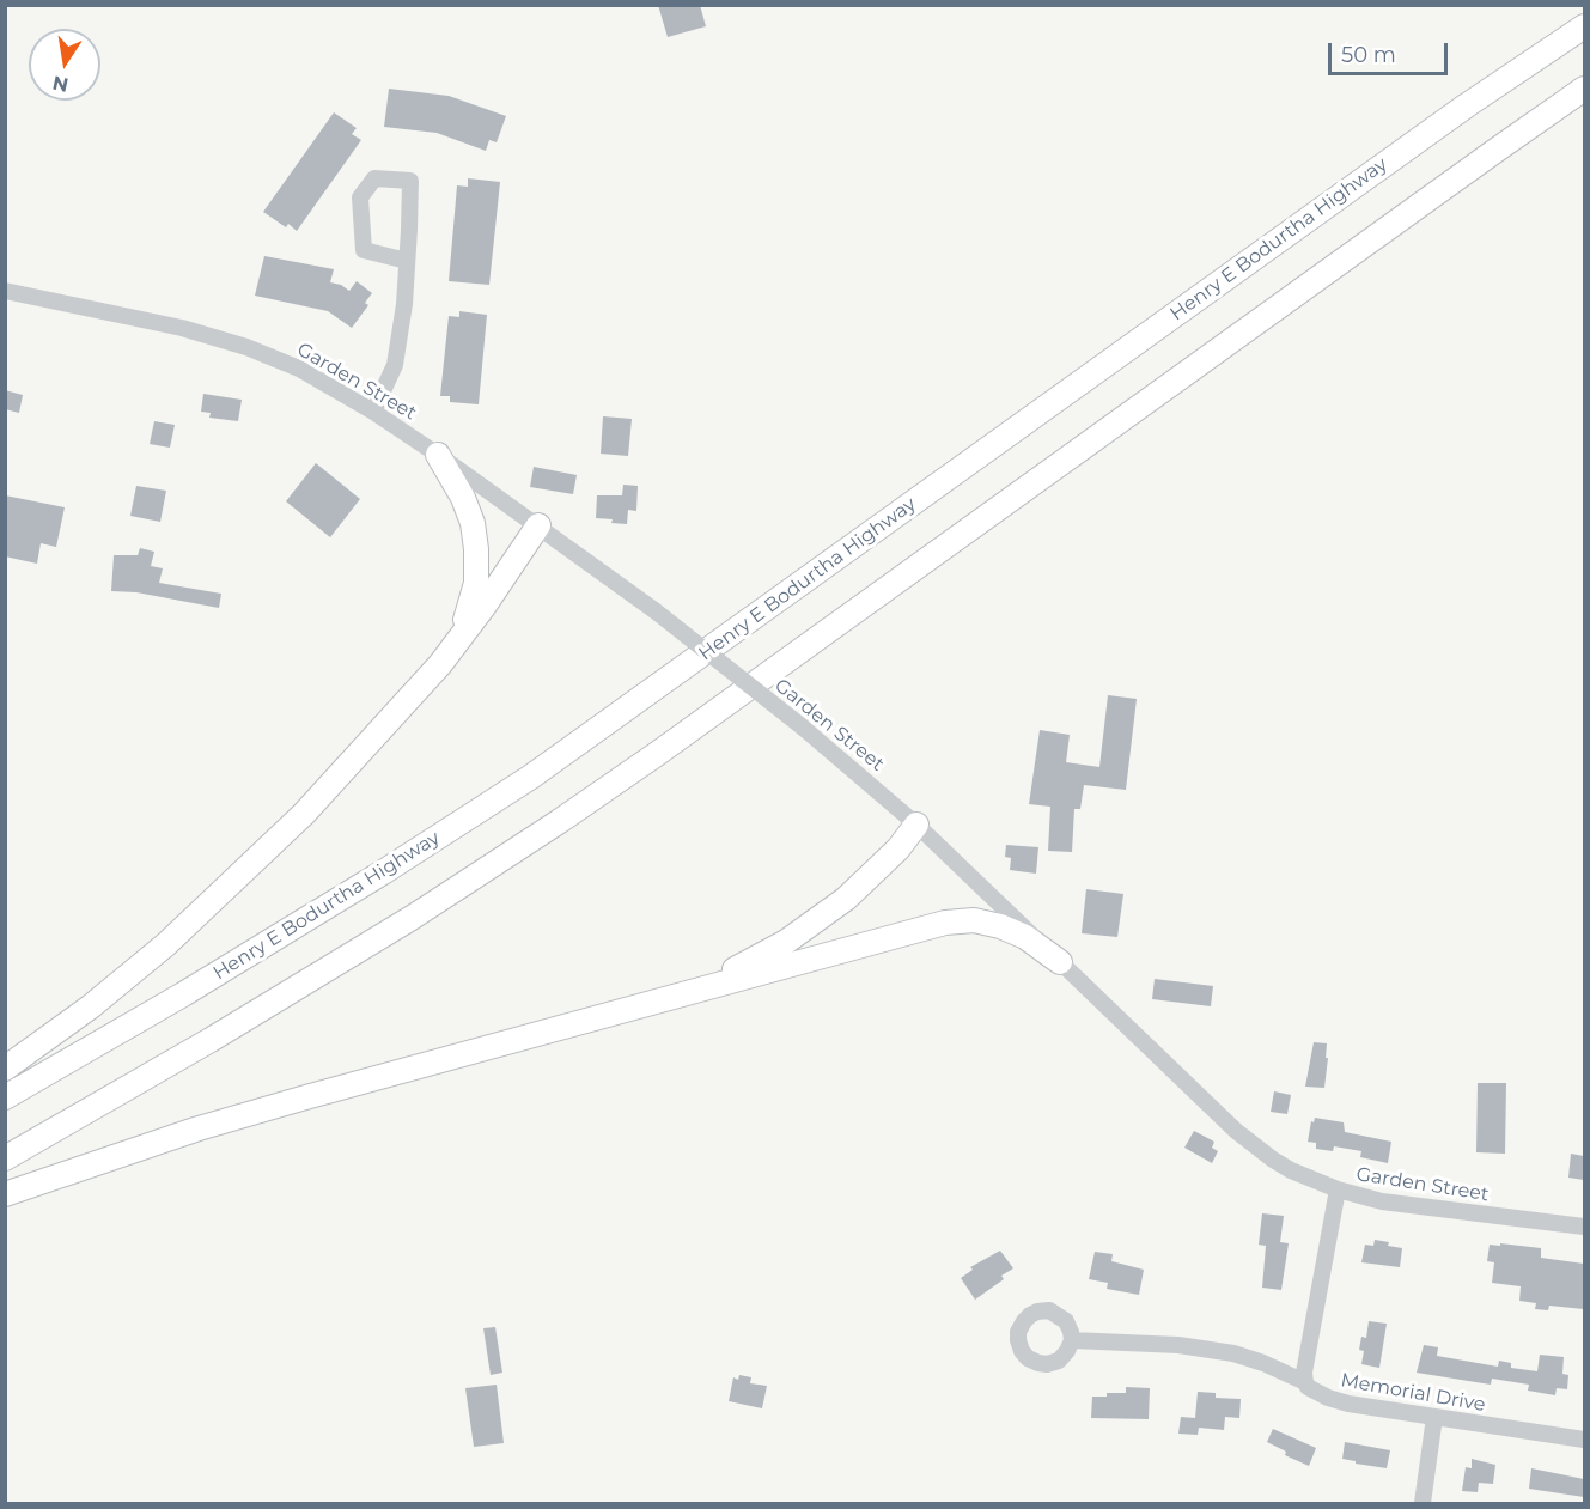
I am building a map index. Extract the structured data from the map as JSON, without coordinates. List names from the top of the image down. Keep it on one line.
{"streets":{"highway":["Henry E Bodurtha Highway"],"street":["Garden Street","Memorial Drive"]},"scale_bar":"50 m","north":"bottom"}
